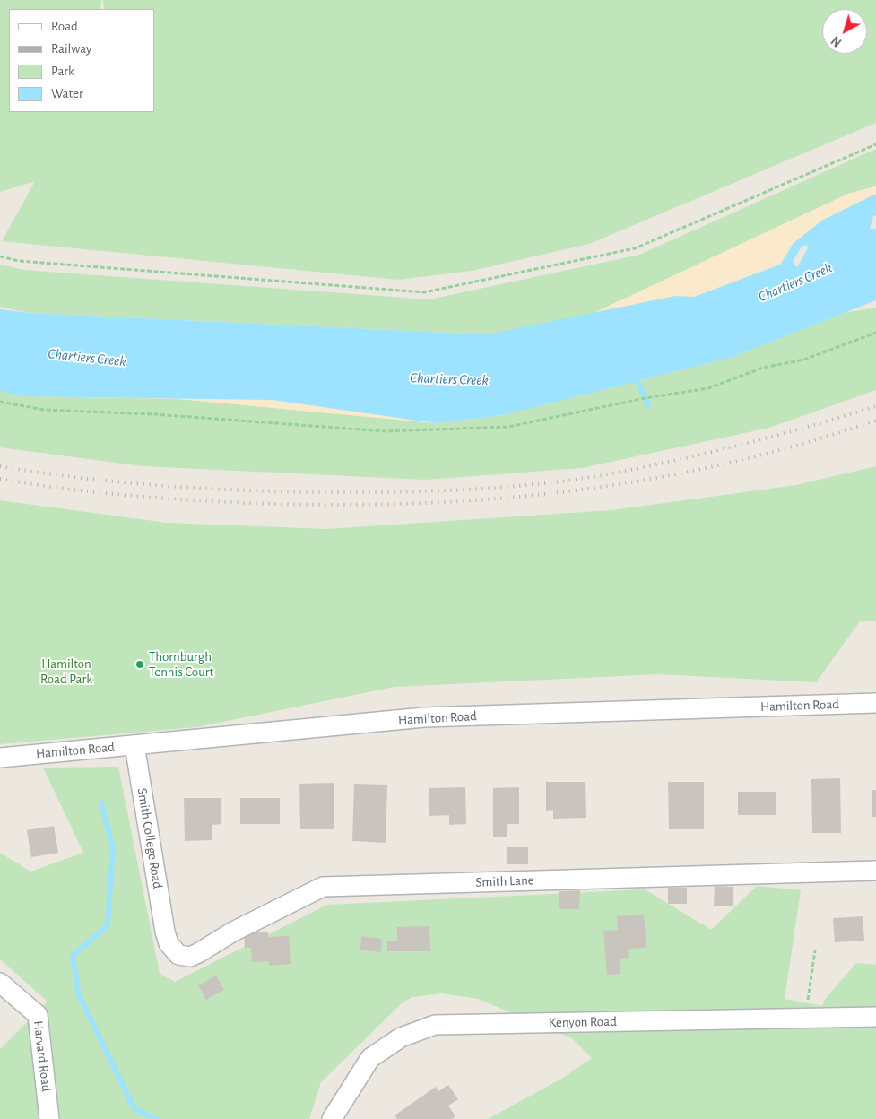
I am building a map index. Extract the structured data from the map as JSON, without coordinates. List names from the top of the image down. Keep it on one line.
{"streets":{"street":["Hamilton Road","Smith College Road","Smith Lane","Kenyon Road","Harvard Road"]},"crossings":[["Hamilton Road","Smith College Road"],["Smith College Road","Smith Lane"]],"water":["Chartiers Creek"],"parks":["Hamilton Road Park"],"places":["Thornburgh Tennis Court"],"legend":["Road","Railway","Park","Water"],"north":"bottom left"}
